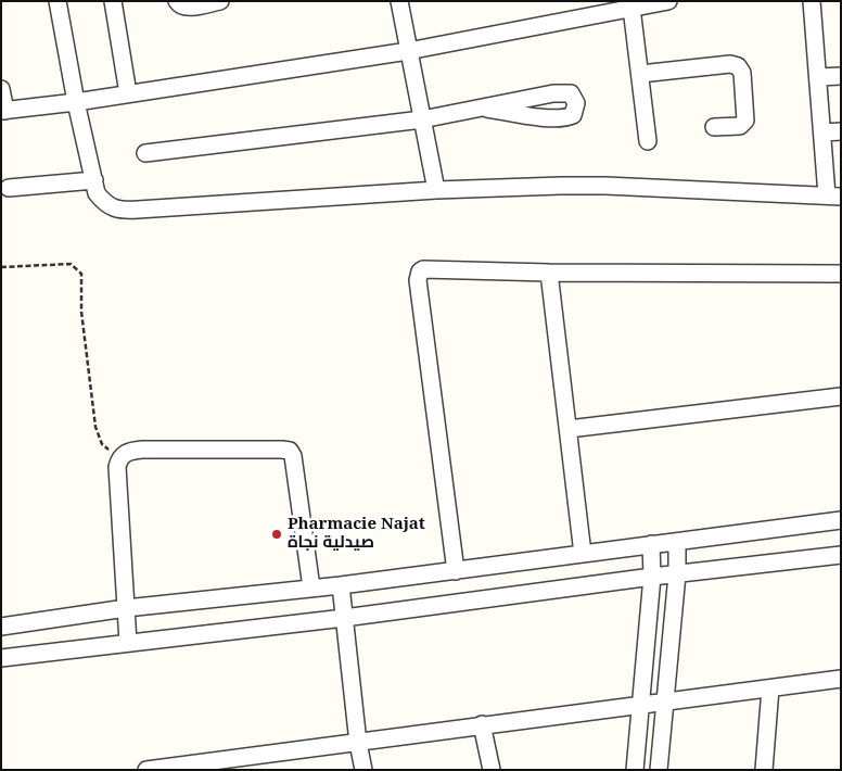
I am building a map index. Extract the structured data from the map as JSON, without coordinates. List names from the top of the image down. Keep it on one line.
{"places":["Pharmacie Najat صيدلية نجاة"]}
